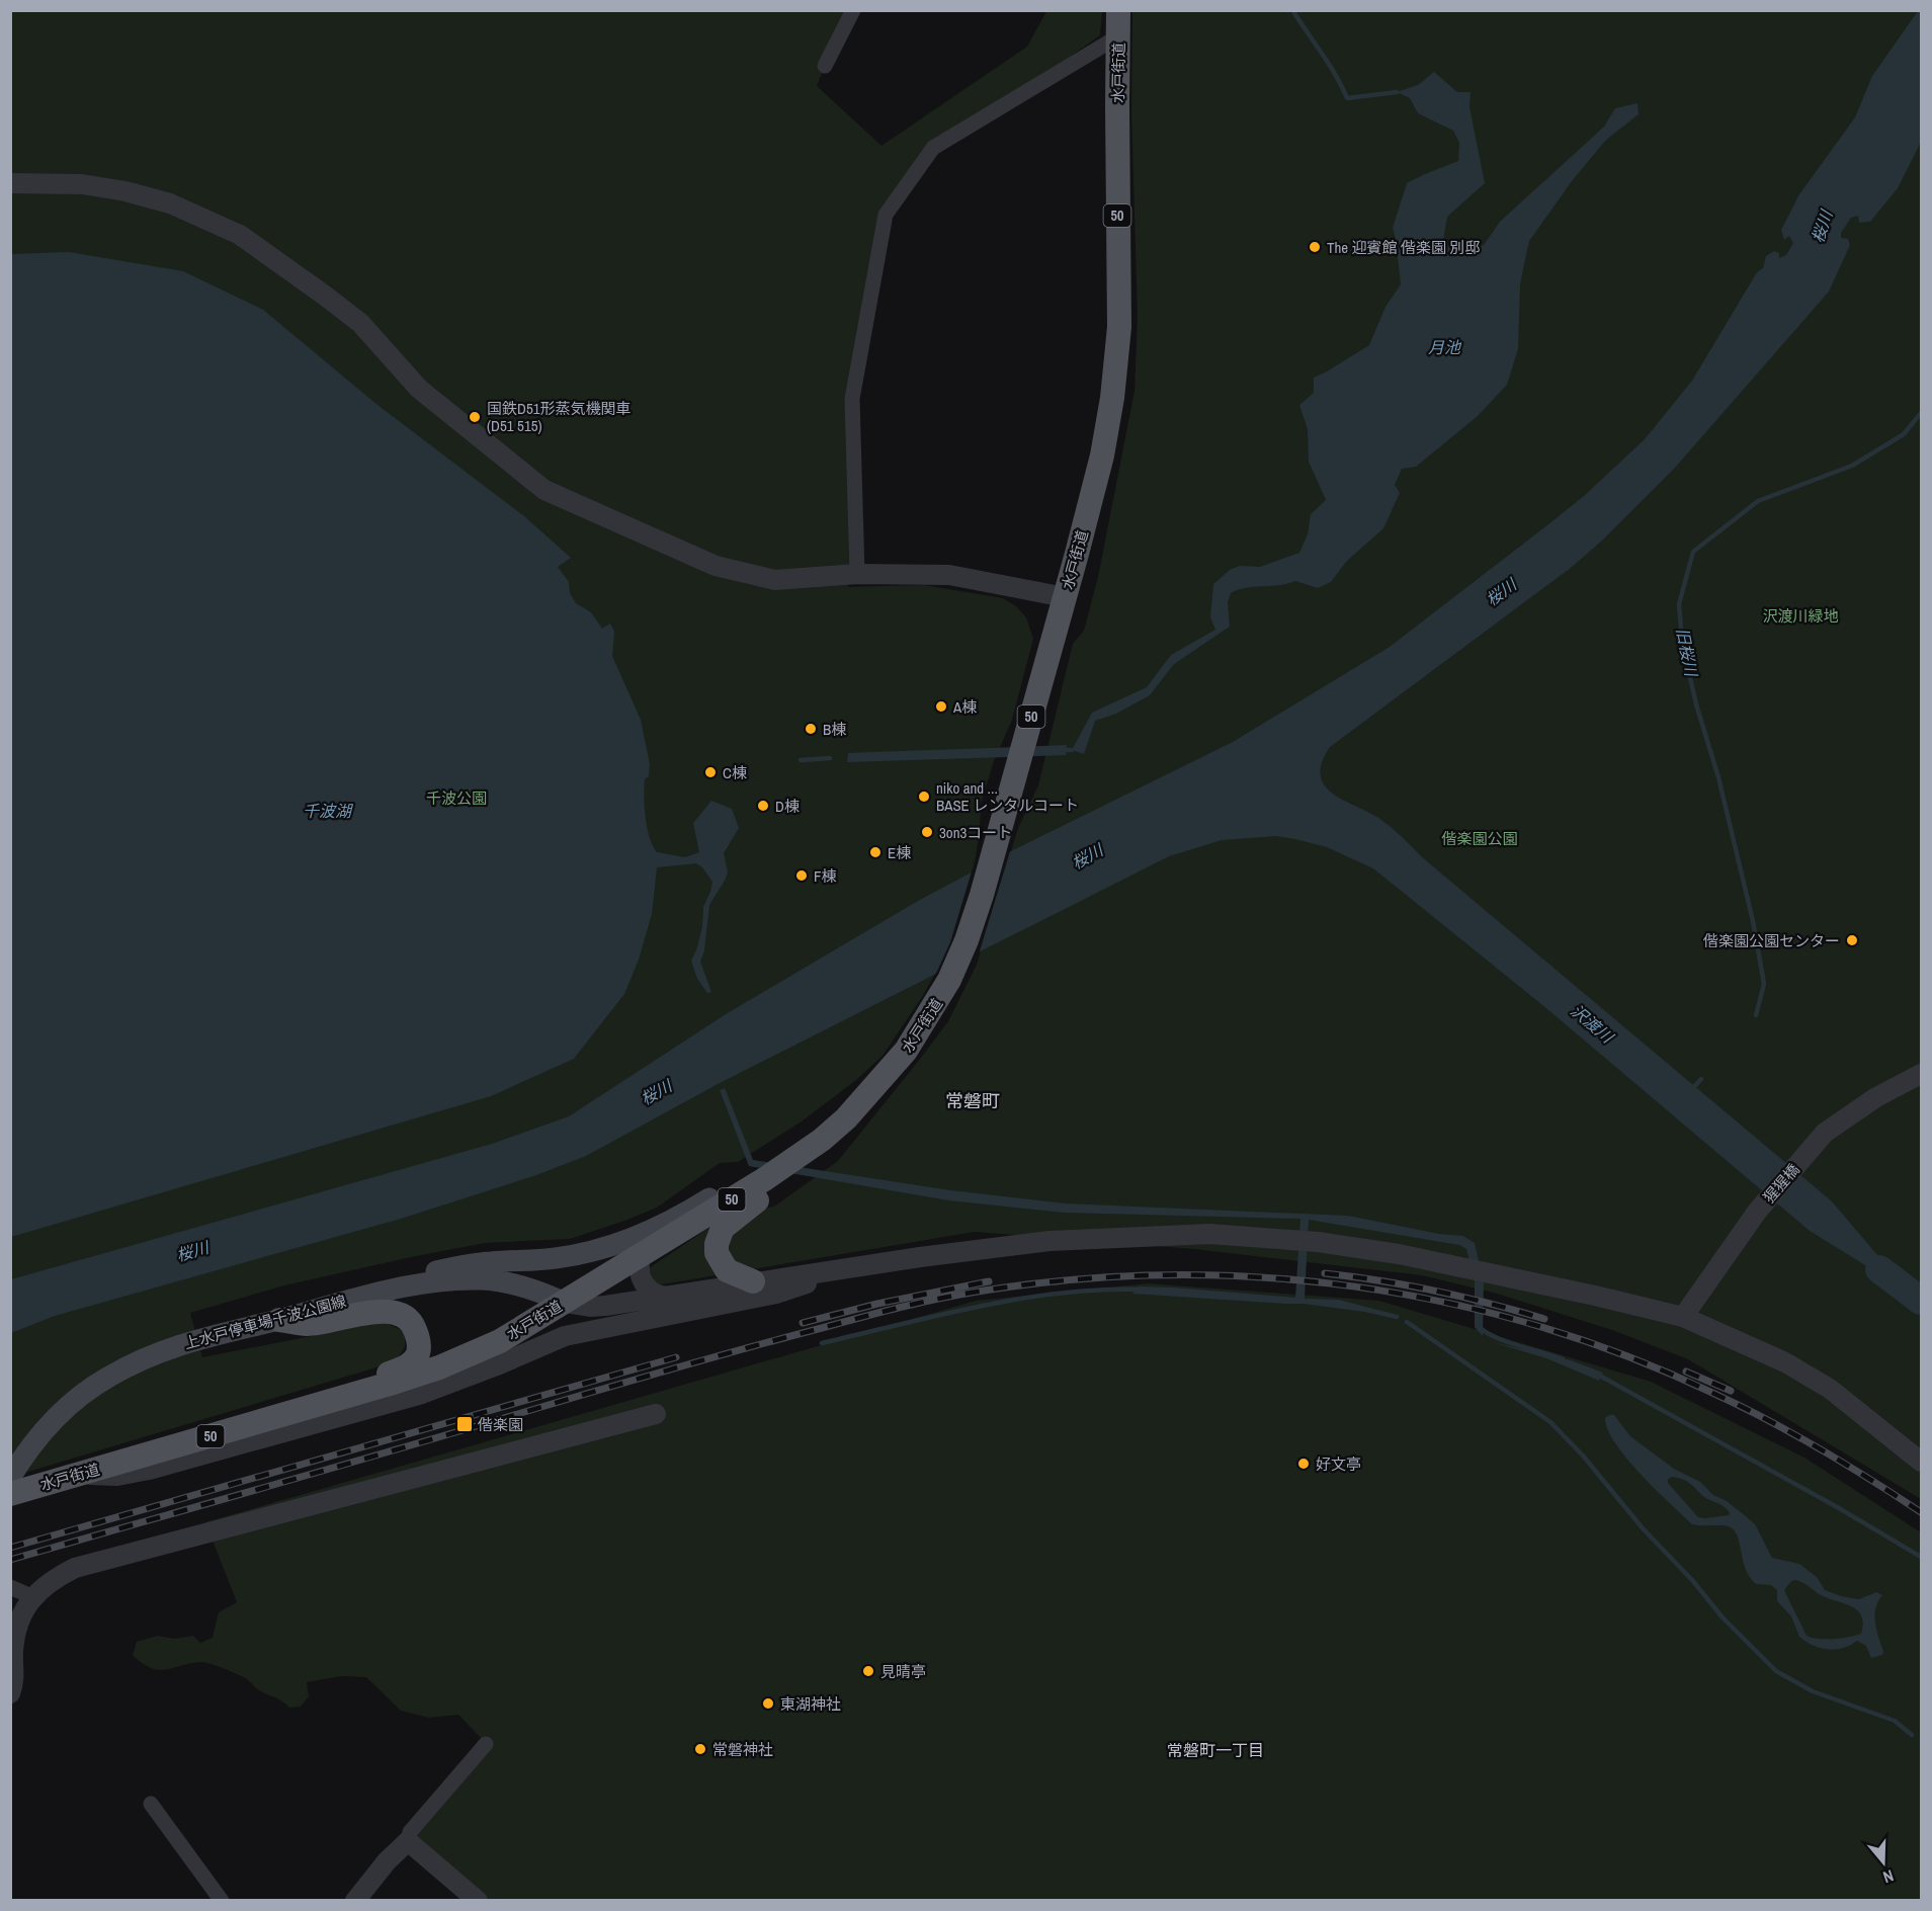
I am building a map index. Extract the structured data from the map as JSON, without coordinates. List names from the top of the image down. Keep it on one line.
{"streets":{"main road":["水戸街道","50","上水戸停車場千波公園線"],"street":["猩猩橋"]},"crossings":[["水戸街道","上水戸停車場千波公園線"]],"districts":["常磐町","常磐町一丁目"],"water":["桜川","月池","旧桜川","千波湖","沢渡川"],"parks":["沢渡川緑地","千波公園","偕楽園公園"],"places":{"other":["The 迎賓館 偕楽園 別邸","国鉄D51形蒸気機関車 (D51 515)","A棟","B棟","C棟","niko and ... BASE レンタルコート","D棟","3on3コート","E棟","F棟","偕楽園公園センター","好文亭","見晴亭","東湖神社","常磐神社"],"transit":["偕楽園"]},"north":"bottom"}
